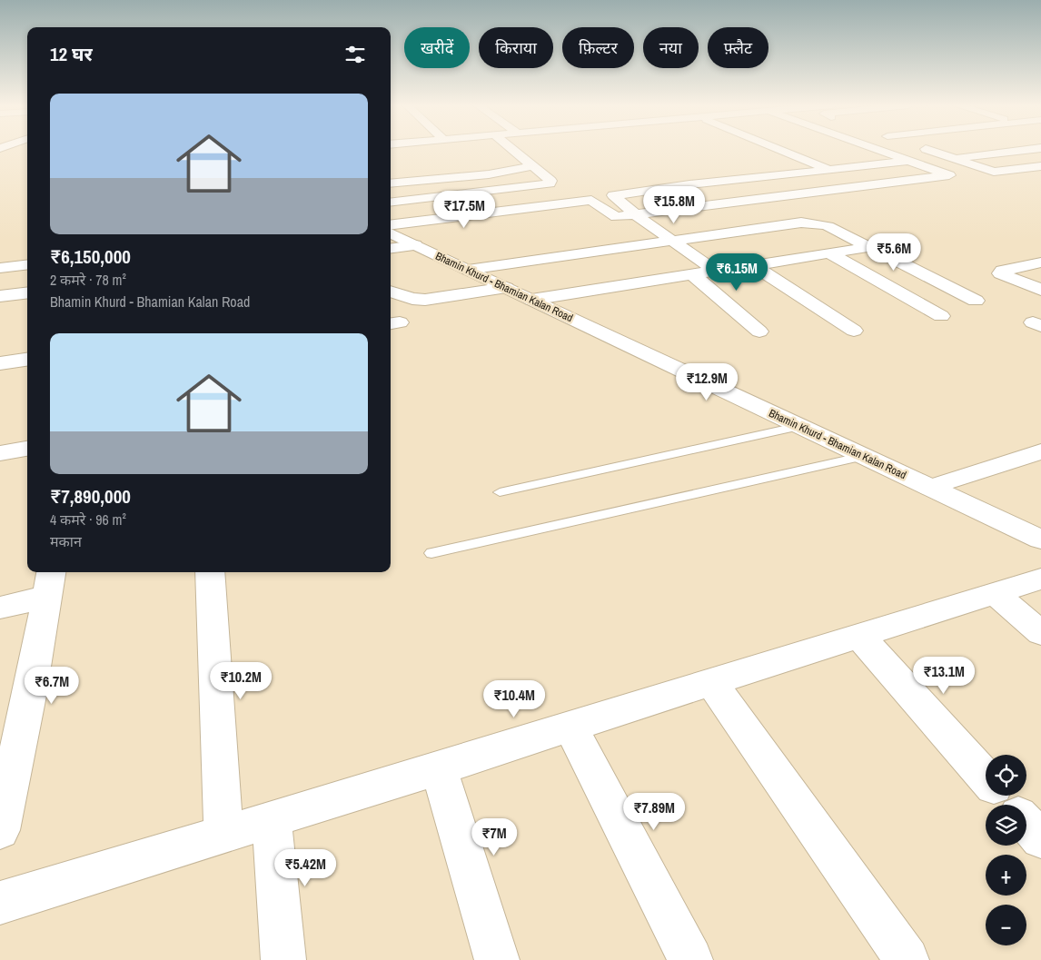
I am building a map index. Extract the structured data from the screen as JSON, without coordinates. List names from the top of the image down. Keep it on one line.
{"streets":{"street":["Bhamin Khurd - Bhamian Kalan Road"]},"page":{"chip":["खरीदें","किराया","फ़िल्टर","नया","फ़्लैट"],"heading":"12 घर","list":[{"name":"₹6,150,000","note":"2 कमरे · 78 m² · Bhamin Khurd - Bhamian Kalan Road"},{"name":"₹7,890,000","note":"4 कमरे · 96 m² · मकान"}],"price":["₹15.8M","₹17.5M","₹5.6M","₹6.15M","₹12.9M","₹13.1M","₹10.2M","₹6.7M","₹10.4M","₹7.89M","₹7M","₹5.42M"],"map_buttons":["+","−"]}}
